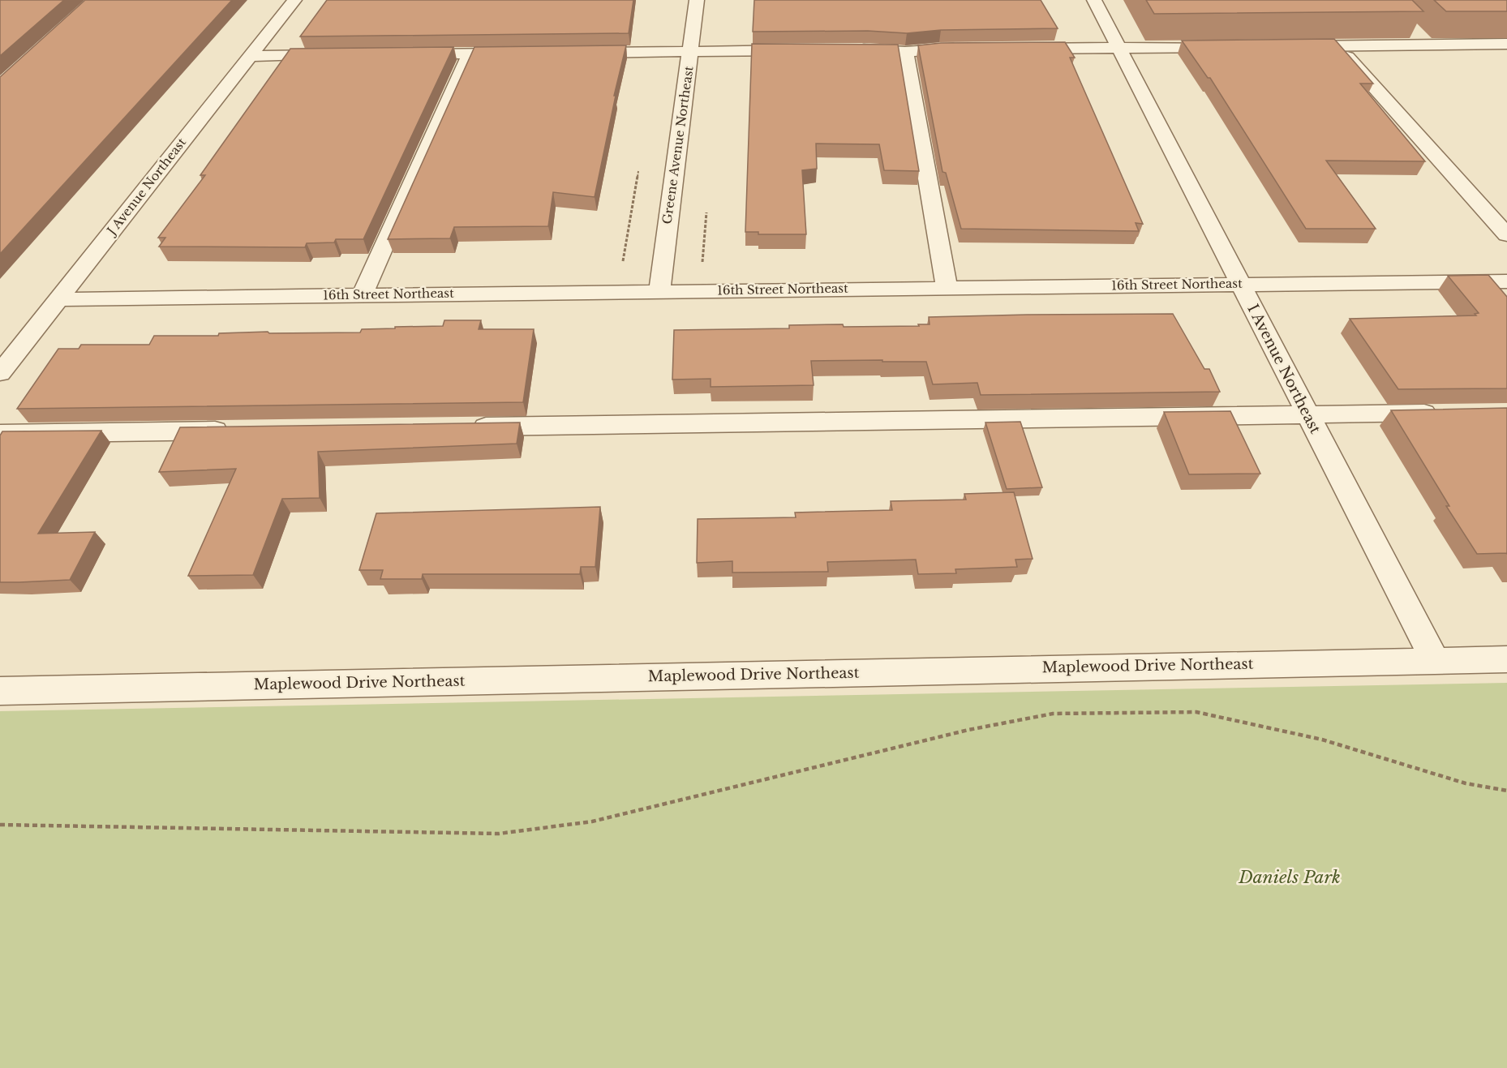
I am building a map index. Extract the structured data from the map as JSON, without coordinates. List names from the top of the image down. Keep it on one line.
{"streets":{"street":["Greene Avenue Northeast","J Avenue Northeast","16th Street Northeast","I Avenue Northeast","Maplewood Drive Northeast"]},"crossings":[["Greene Avenue Northeast","16th Street Northeast"],["J Avenue Northeast","16th Street Northeast"],["16th Street Northeast","I Avenue Northeast"],["I Avenue Northeast","Maplewood Drive Northeast"]],"parks":["Daniels Park"]}
